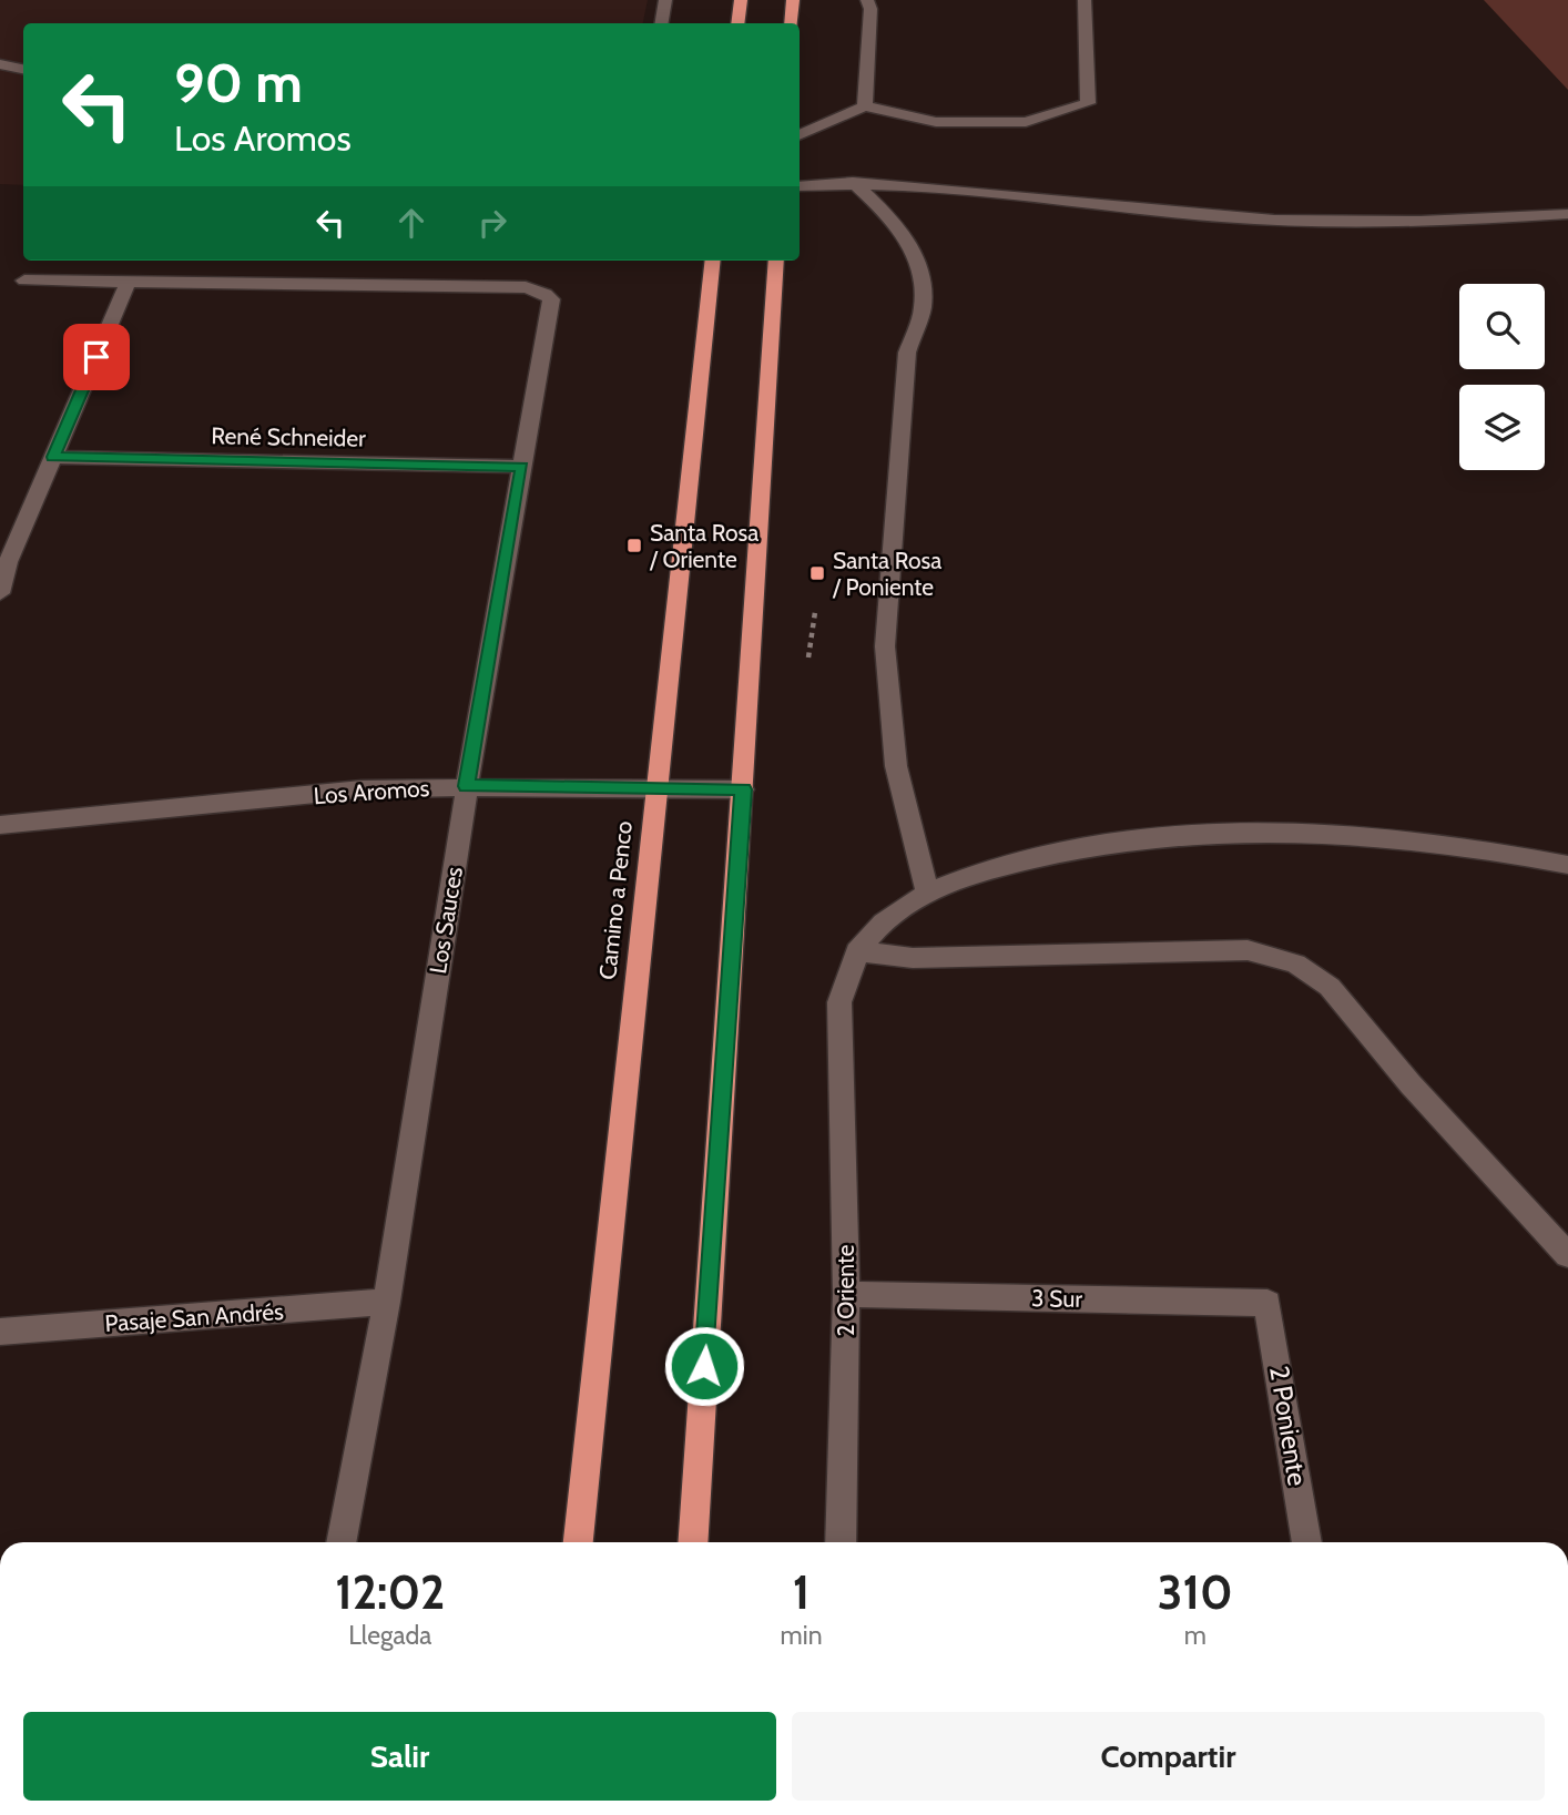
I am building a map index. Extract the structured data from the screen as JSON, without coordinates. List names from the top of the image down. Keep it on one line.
{"streets":{"highway":["Camino a Penco"],"street":["René Schneider","Los Aromos","Los Sauces","2 Oriente","3 Sur","Pasaje San Andrés","2 Poniente"]},"crossings":[["René Schneider","Los Sauces"],["Los Aromos","Camino a Penco"],["Los Aromos","Los Sauces"],["Los Sauces","Pasaje San Andrés"],["2 Oriente","3 Sur"],["3 Sur","2 Poniente"]],"places":{"transit":["Santa Rosa / Oriente","Santa Rosa / Poniente"]},"page":{"turn":["90 m","Los Aromos"],"eta":["12:02","Llegada","1","min","310","m"],"buttons":["Salir","Compartir"]}}
